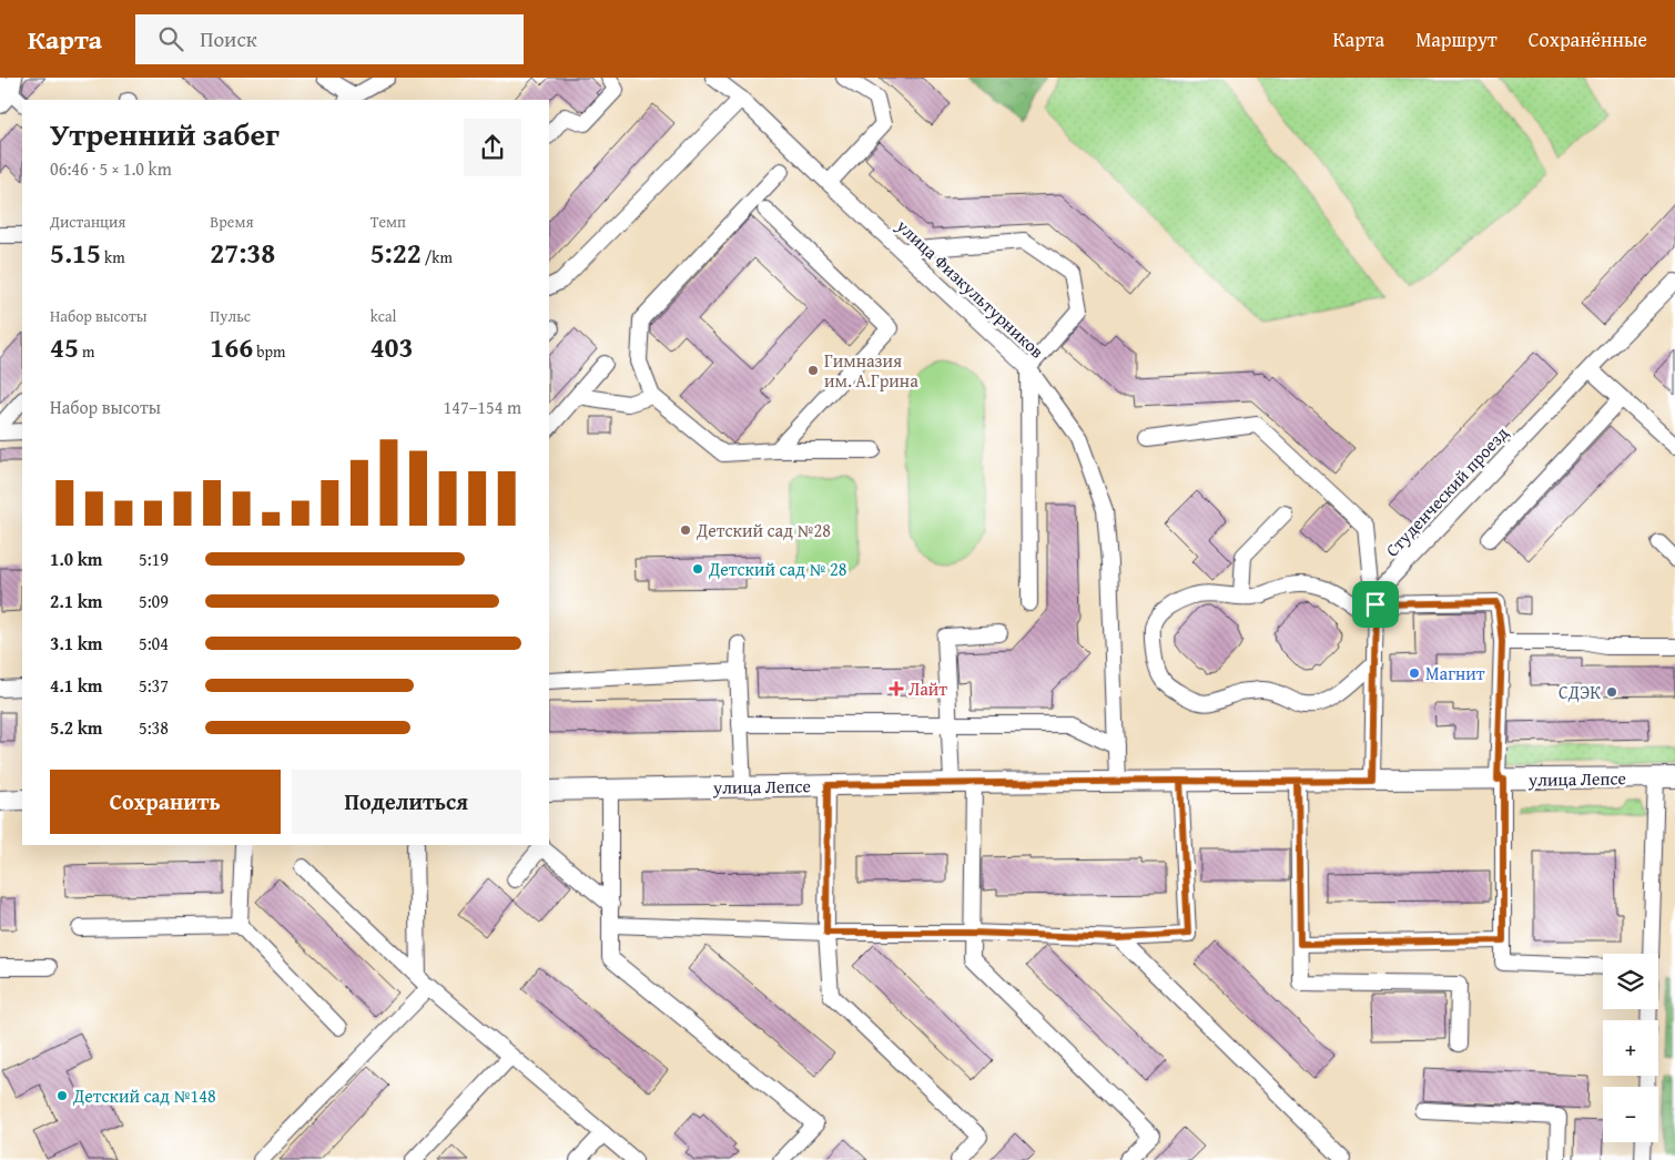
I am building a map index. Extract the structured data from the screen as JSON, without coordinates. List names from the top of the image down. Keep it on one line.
{"streets":{"main road":["улица Лепсе"],"street":["улица Физкультурников","Студенческий проезд"]},"crossings":[["улица Физкультурников","улица Лепсе"],["Студенческий проезд","улица Лепсе"]],"places":{"other":["Гимназия им. А.Грина","Детский сад №28","Детский сад № 28","Магнит","СДЭК","Детский сад №148"],"health":["Лайт"]},"page":{"header":"Карта","search":"Поиск","nav":["Карта","Маршрут","Сохранённые"],"heading":["Утренний забег","06:46 · 5 × 1.0 km"],"stats":[["Дистанция","5.15 km"],["Время","27:38"],["Темп","5:22 /km"],["Набор высоты","45 m"],["Пульс","166 bpm"],["kcal","403"]],"chart":["Набор высоты","147–154 m"],"list":[{"name":"1.0 km","note":"5:19"},{"name":"2.1 km","note":"5:09"},{"name":"3.1 km","note":"5:04"},{"name":"4.1 km","note":"5:37"},{"name":"5.2 km","note":"5:38"}],"buttons":["Сохранить","Поделиться"],"map_buttons":["+","−"]}}
